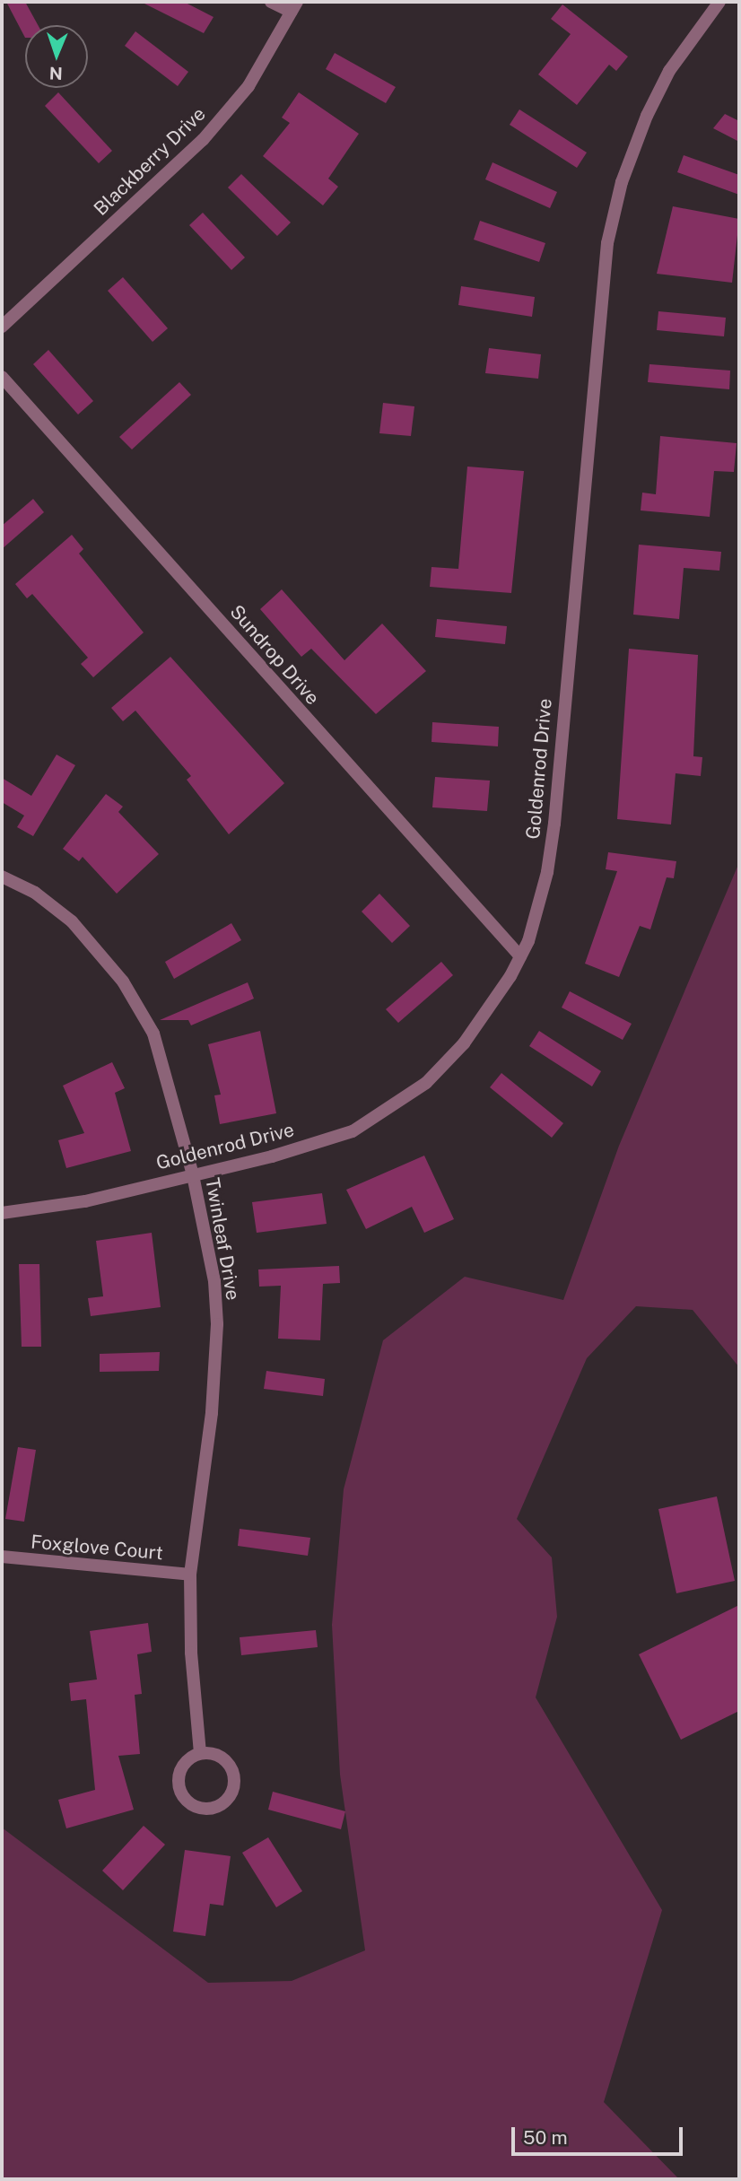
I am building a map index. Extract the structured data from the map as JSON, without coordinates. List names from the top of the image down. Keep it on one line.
{"streets":{"street":["Blackberry Drive","Sundrop Drive","Goldenrod Drive","Twinleaf Drive","Foxglove Court"]},"crossings":[["Sundrop Drive","Goldenrod Drive"],["Goldenrod Drive","Twinleaf Drive"],["Twinleaf Drive","Foxglove Court"]],"scale_bar":"50 m","north":"bottom"}
